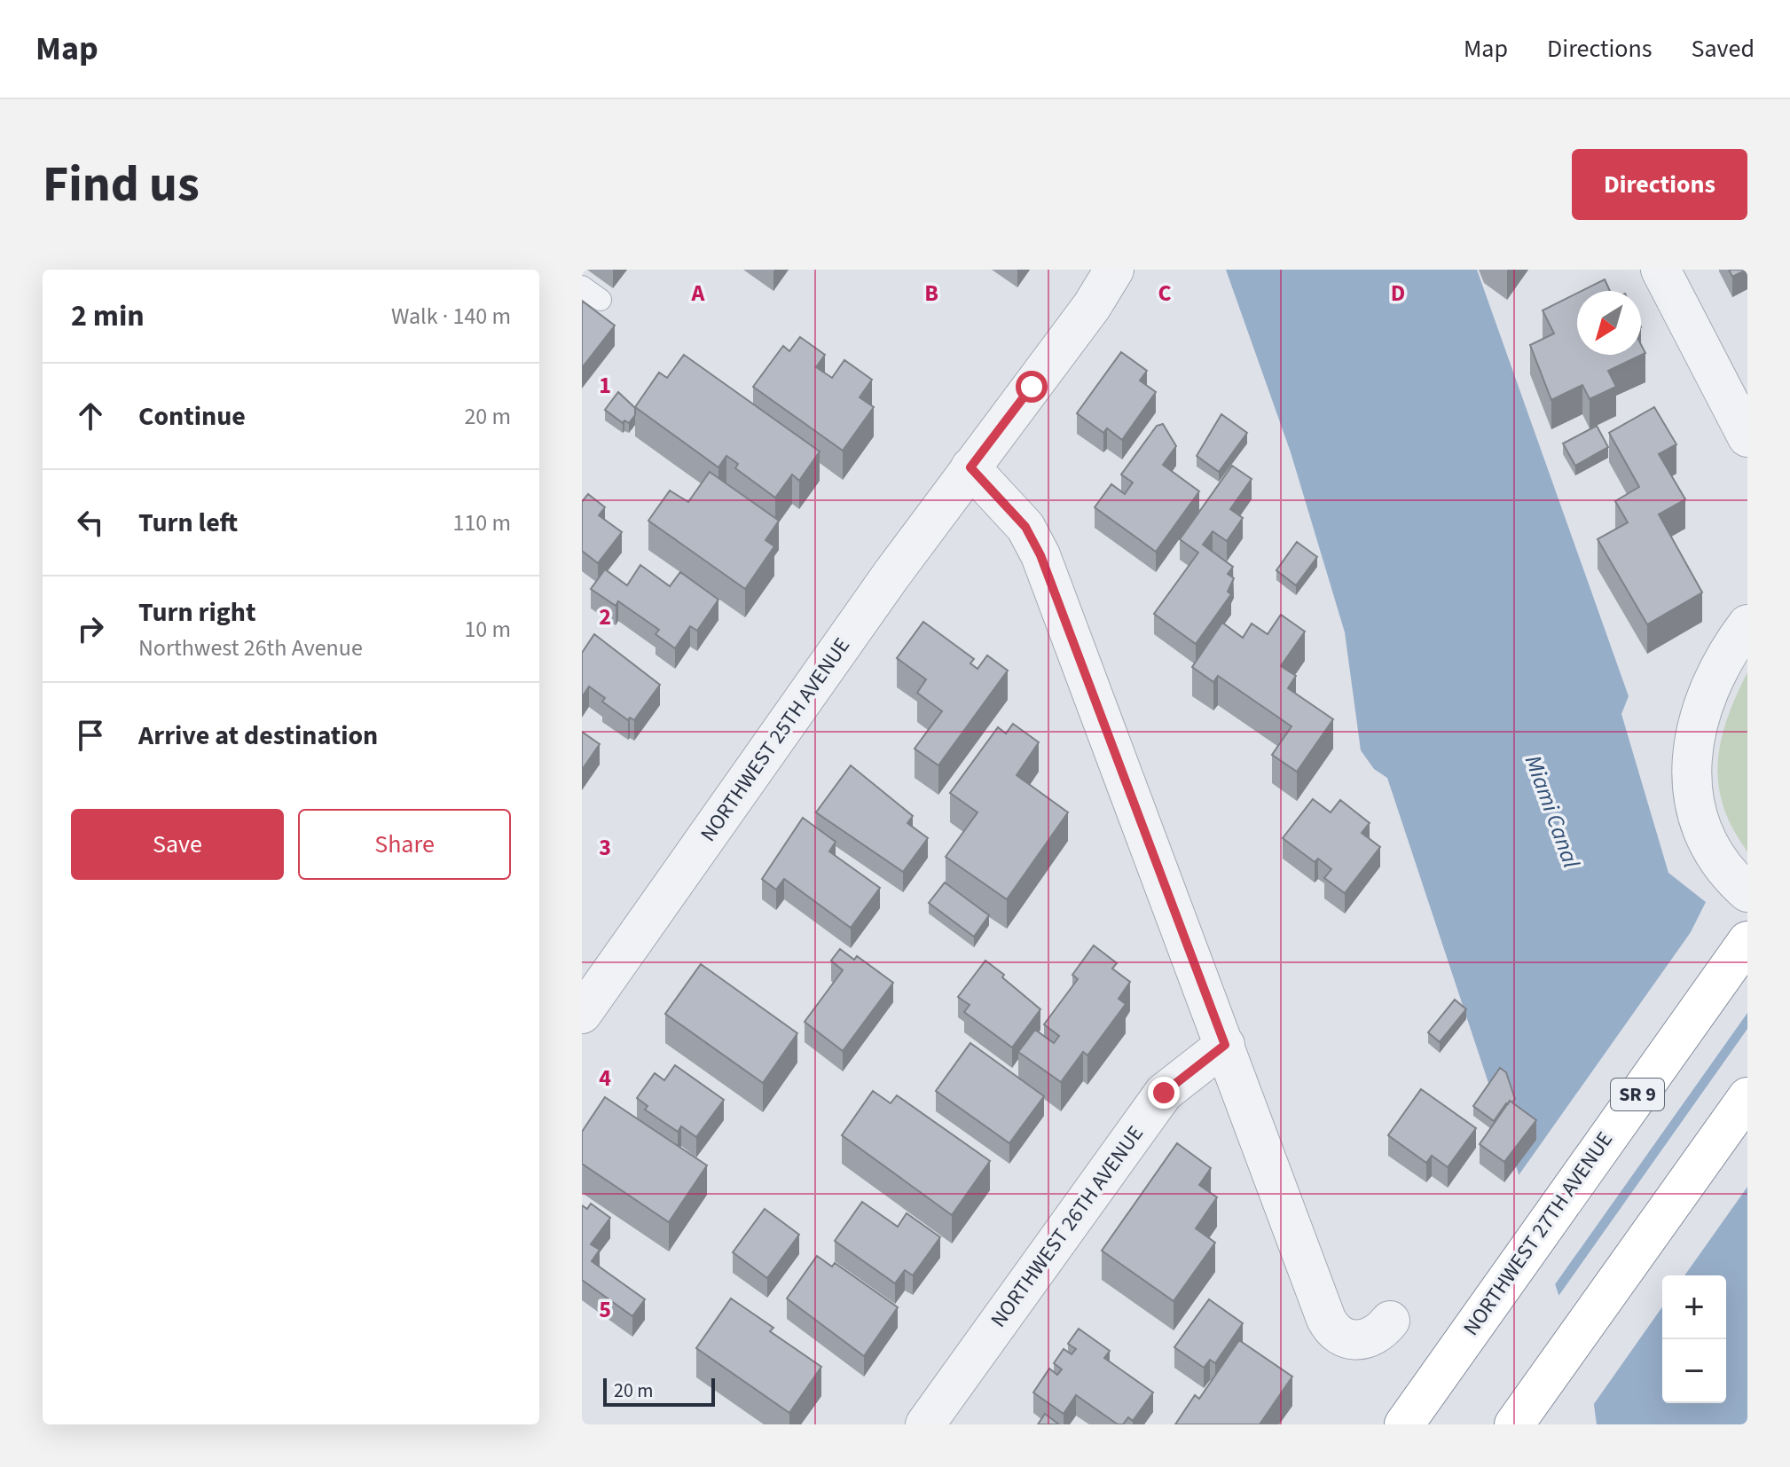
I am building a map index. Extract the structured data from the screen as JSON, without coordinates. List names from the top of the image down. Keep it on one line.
{"streets":{"highway":["SR 9","NORTHWEST 27TH AVENUE"],"street":["NORTHWEST 25TH AVENUE","NORTHWEST 26TH AVENUE"]},"water":["Miami Canal"],"scale_bar":"20 m","north":"bottom left","page":{"header":"Map","nav":["Map","Directions","Saved"],"buttons":["Directions",["Save","Share"]],"title":"Find us","heading":["2 min","Walk · 140 m"],"list":[["Continue","20 m"],["Turn left","110 m"],["Turn right","Northwest 26th Avenue","10 m"],"Arrive at destination"],"map_buttons":["+","−"],"scale":"20 m"},"grid":{"columns":["A","B","C","D"],"rows":["1","2","3","4","5"]}}
